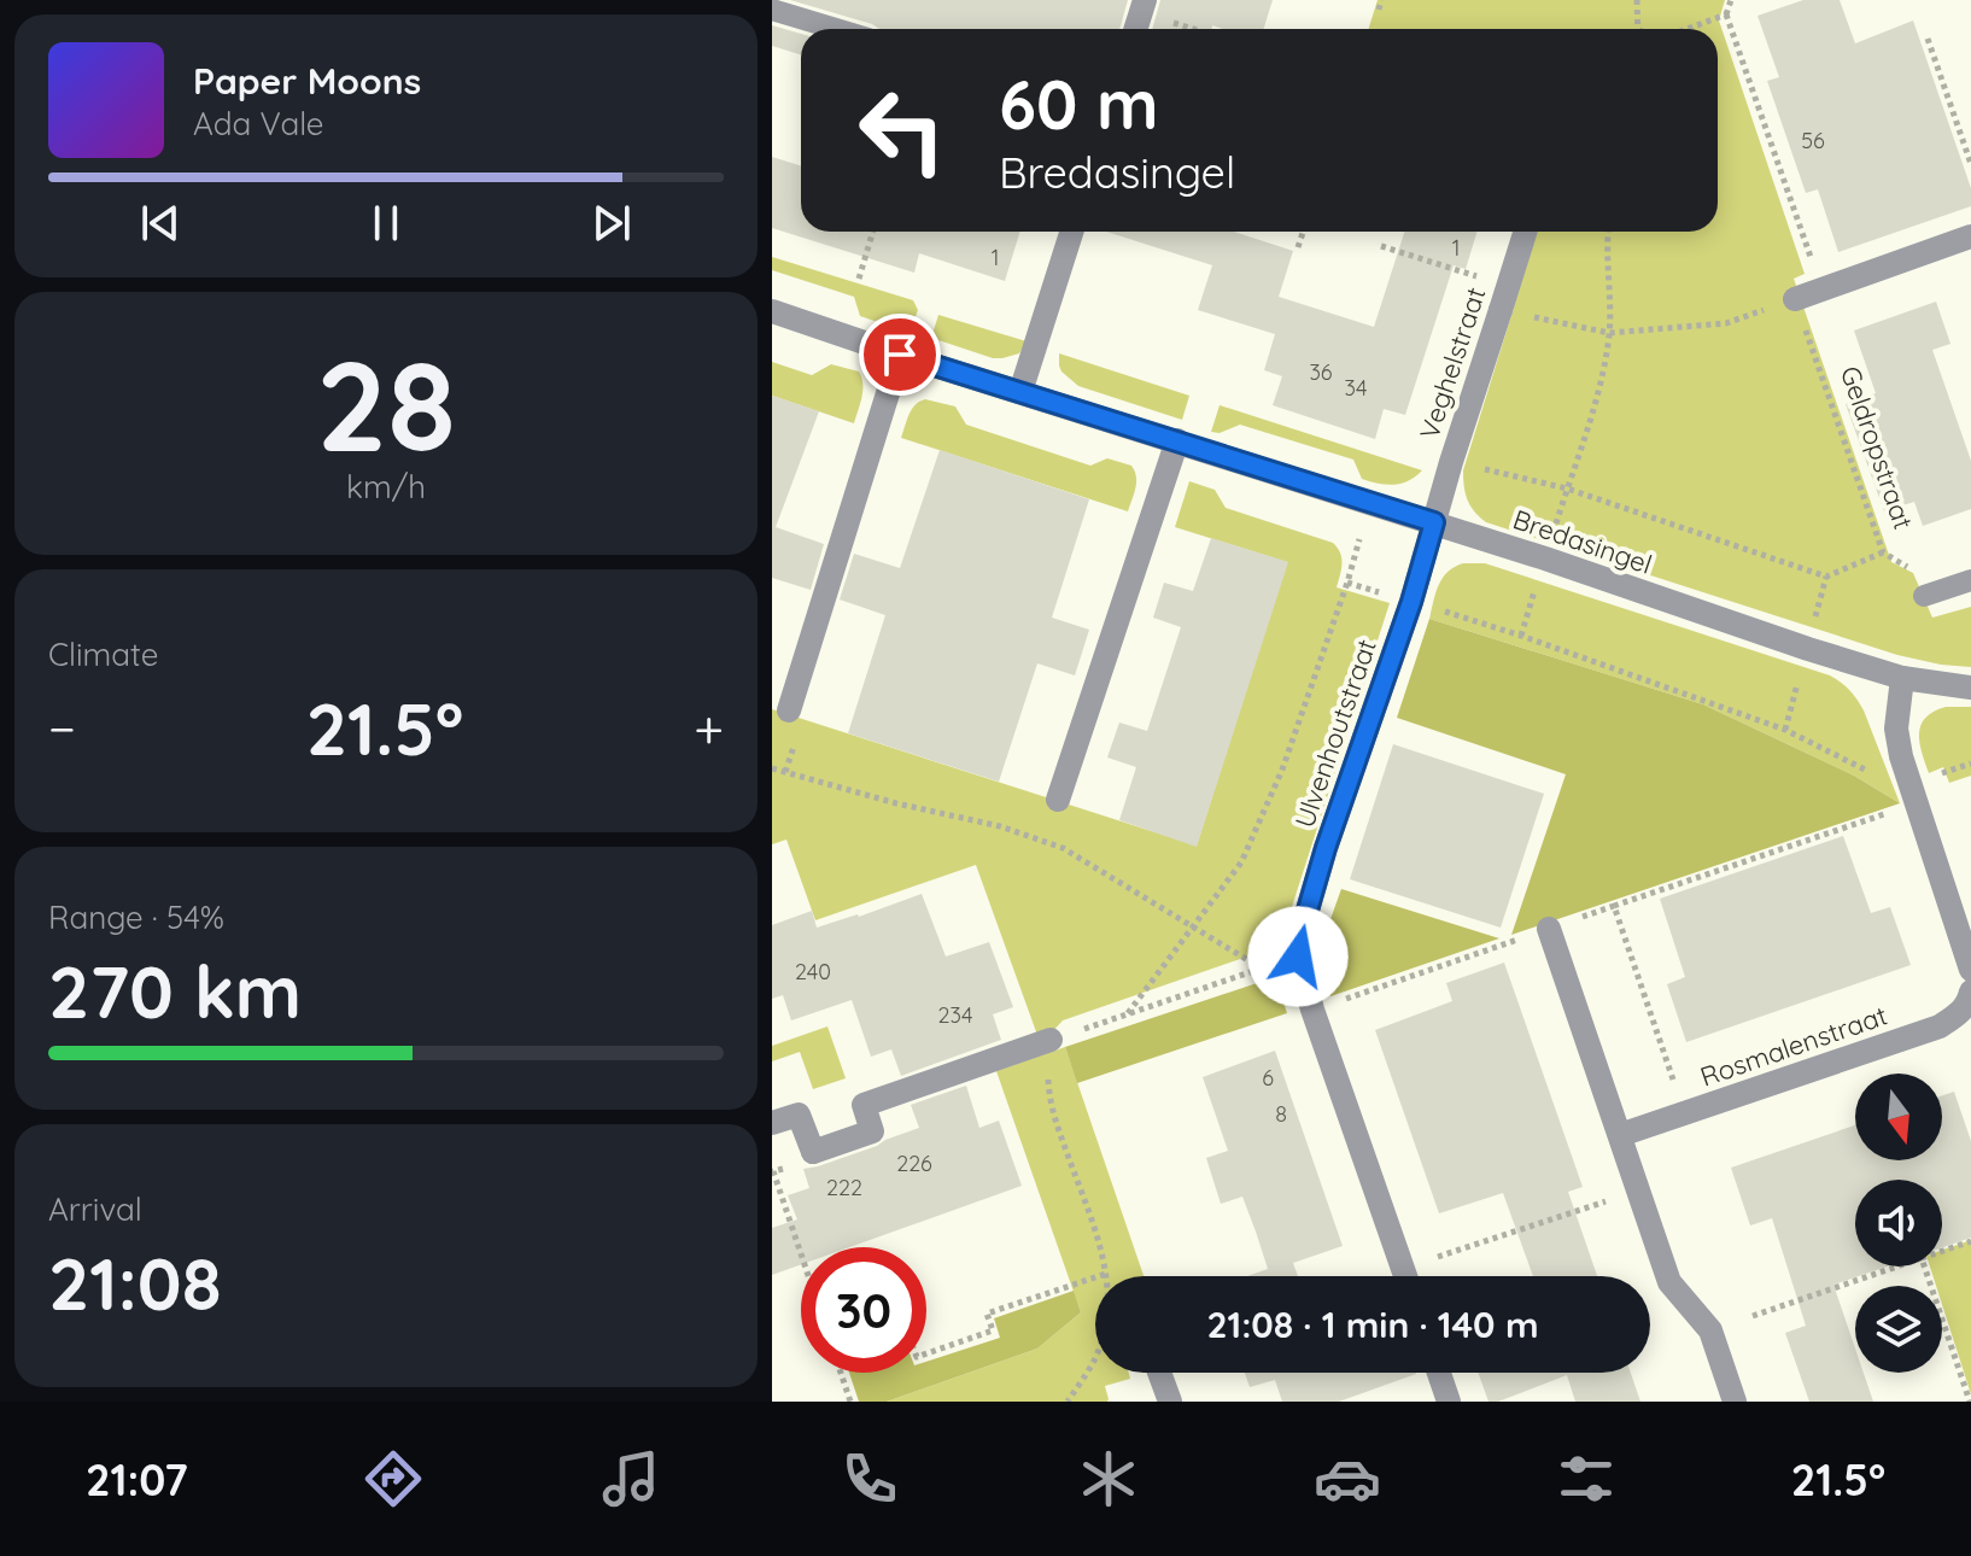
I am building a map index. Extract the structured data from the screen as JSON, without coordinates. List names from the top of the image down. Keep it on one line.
{"streets":{"street":["Veghelstraat","Bredasingel","Ulvenhoutstraat","Rosmalenstraat"],"path":["Geldropstraat"]},"crossings":[["Veghelstraat","Bredasingel"],["Veghelstraat","Ulvenhoutstraat"],["Bredasingel","Ulvenhoutstraat"]],"house_numbers":["56","1","1","36","34","240","234","6","8","226","222"],"north":"bottom","page":{"turn":["60 m","Bredasingel"],"song":["Paper Moons","Ada Vale"],"tile":[["28","km/h"],"Climate",["Range · 54%","270 km"],["Arrival","21:08"]],"heat":["−","21.5°","+"],"limit":"30","trip":"21:08 · 1 min · 140 m","tabs":["21:07","21.5°"]}}
